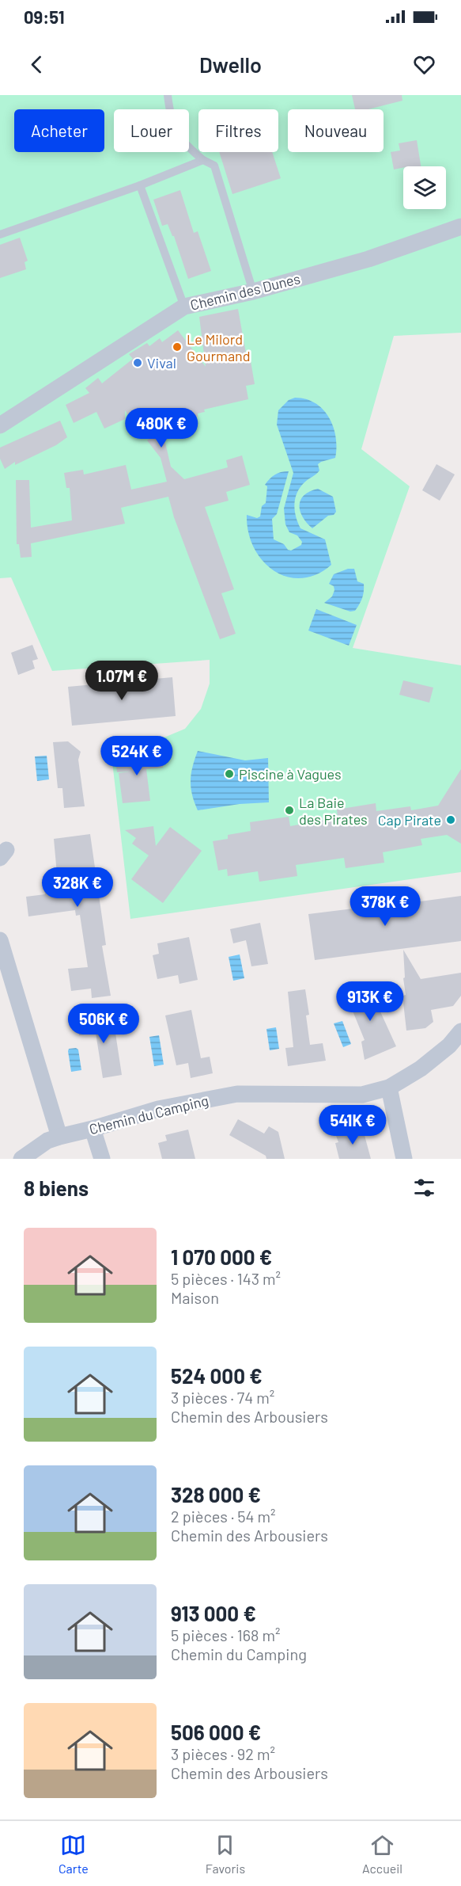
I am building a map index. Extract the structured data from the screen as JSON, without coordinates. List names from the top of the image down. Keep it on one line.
{"streets":{"street":["Chemin des Dunes","Chemin du Camping"]},"places":["Le Milord Gourmand","Vival","Piscine à Vagues","La Baie des Pirates","Cap Pirate"],"page":{"status":"09:51","header":"Dwello","chip":["Acheter","Louer","Filtres","Nouveau"],"price":["480K €","1.07M €","524K €","328K €","378K €","913K €","506K €","541K €"],"heading":"8 biens","list":[{"name":"1 070 000 €","note":"5 pièces · 143 m² · Maison"},{"name":"524 000 €","note":"3 pièces · 74 m² · Chemin des Arbousiers"},{"name":"328 000 €","note":"2 pièces · 54 m² · Chemin des Arbousiers"},{"name":"913 000 €","note":"5 pièces · 168 m² · Chemin du Camping"},{"name":"506 000 €","note":"3 pièces · 92 m² · Chemin des Arbousiers"}],"tabs":["Carte","Favoris","Accueil"]}}
